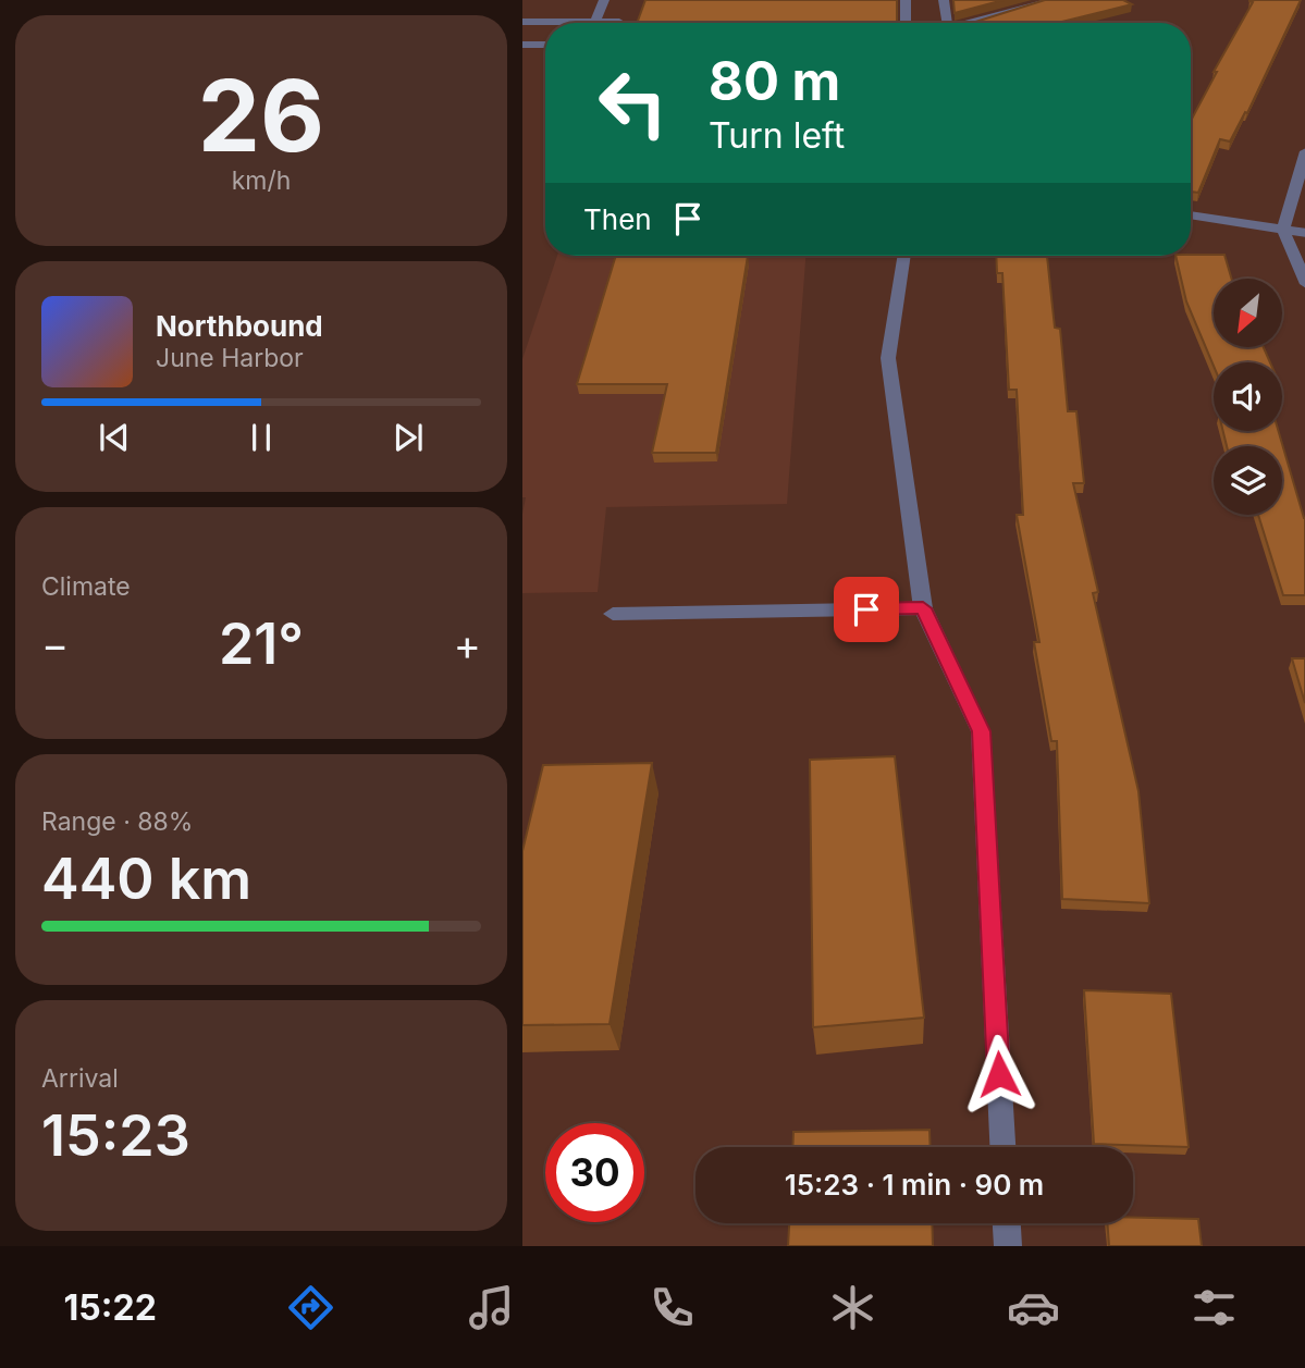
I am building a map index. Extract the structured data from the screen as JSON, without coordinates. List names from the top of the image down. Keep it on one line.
{"north":"bottom left","page":{"tile":[["26","km/h"],"Climate",["Range · 88%","440 km"],["Arrival","15:23"]],"turn":["80 m","Turn left"],"then":"Then","song":["Northbound","June Harbor"],"heat":["−","21°","+"],"limit":"30","trip":"15:23 · 1 min · 90 m","tabs":"15:22"}}
